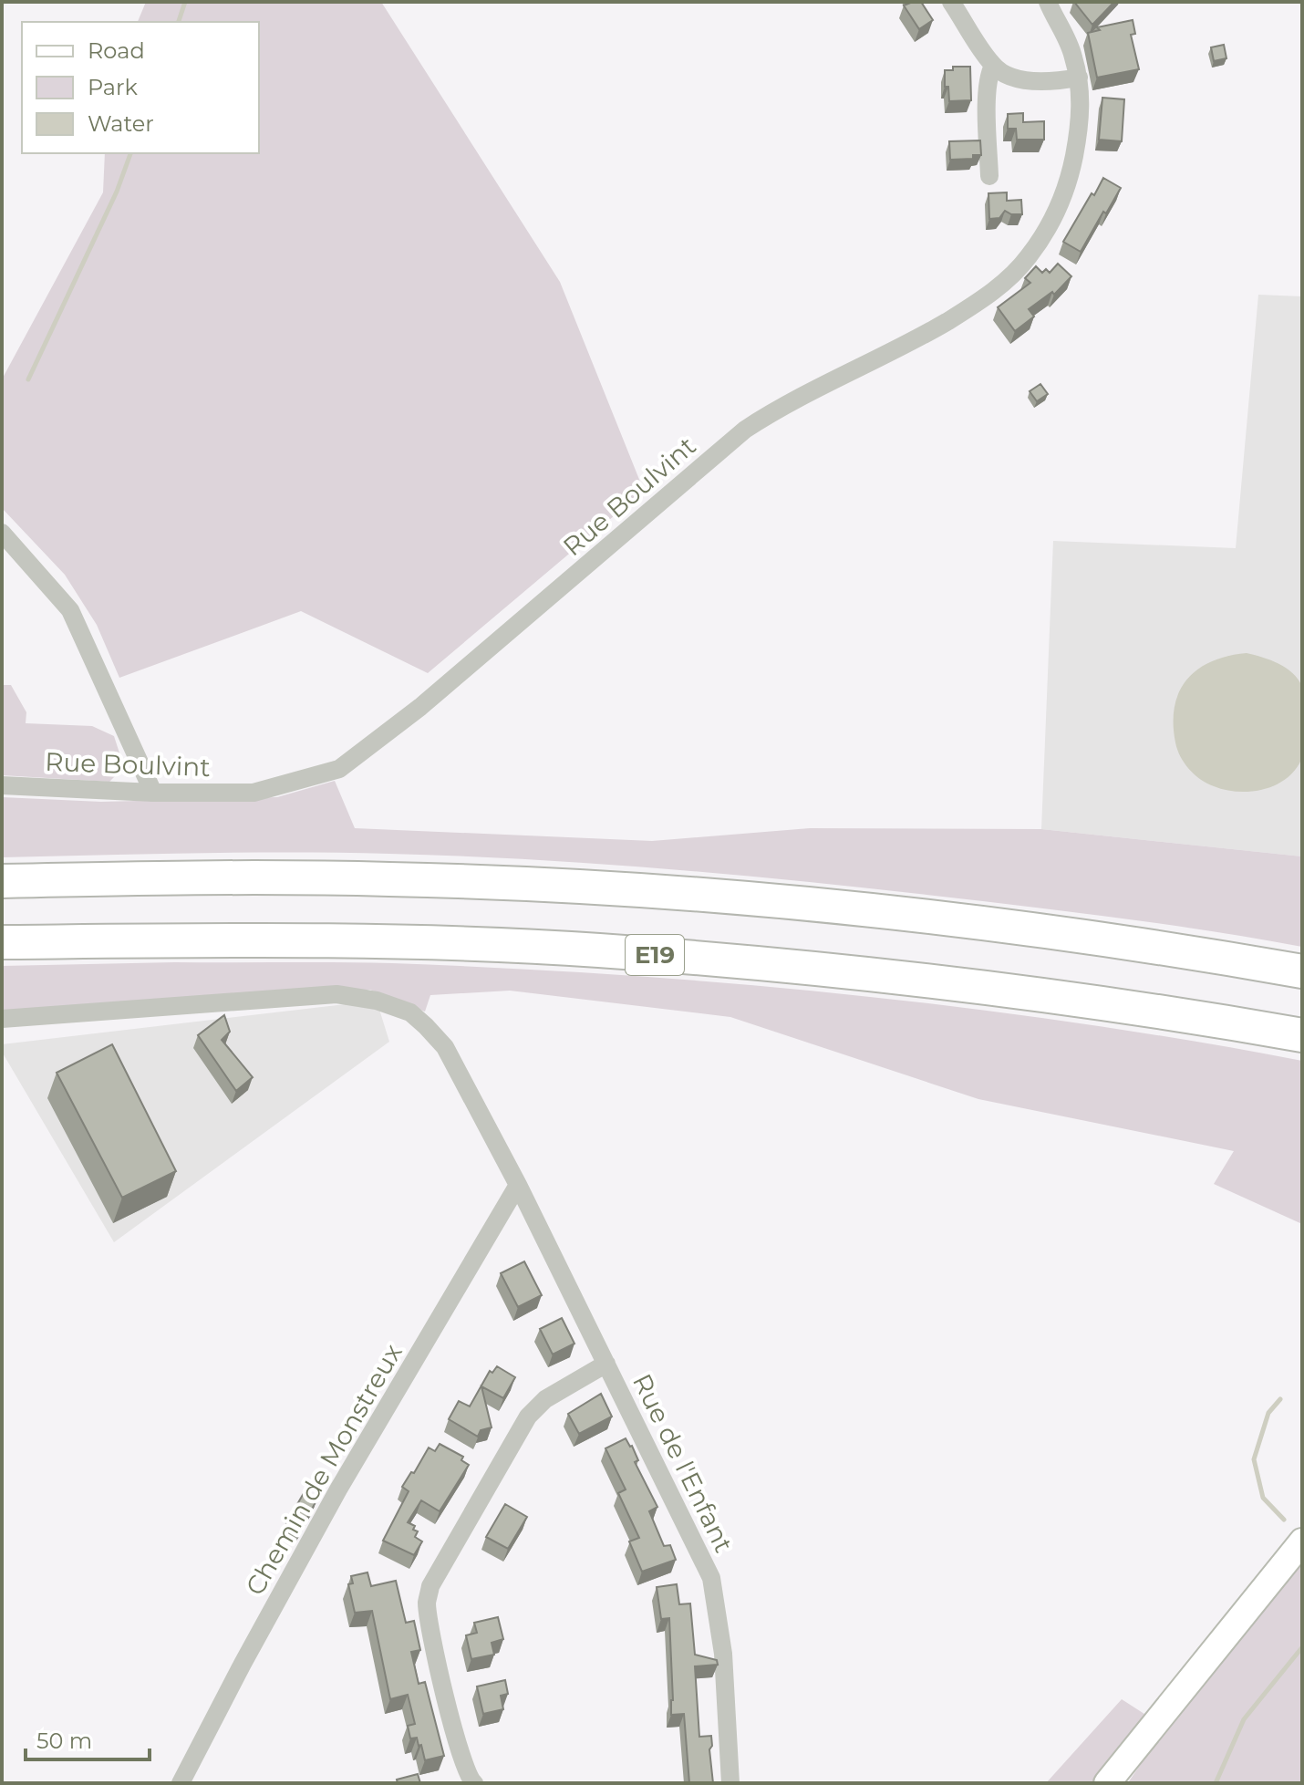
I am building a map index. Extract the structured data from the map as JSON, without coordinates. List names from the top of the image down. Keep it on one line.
{"streets":{"highway":["E19"],"street":["Rue Boulvint","Rue de l'Enfant","Chemin de Monstreux"]},"crossings":[["Rue de l'Enfant","Chemin de Monstreux"]],"legend":["Road","Park","Water"],"scale_bar":"50 m"}
